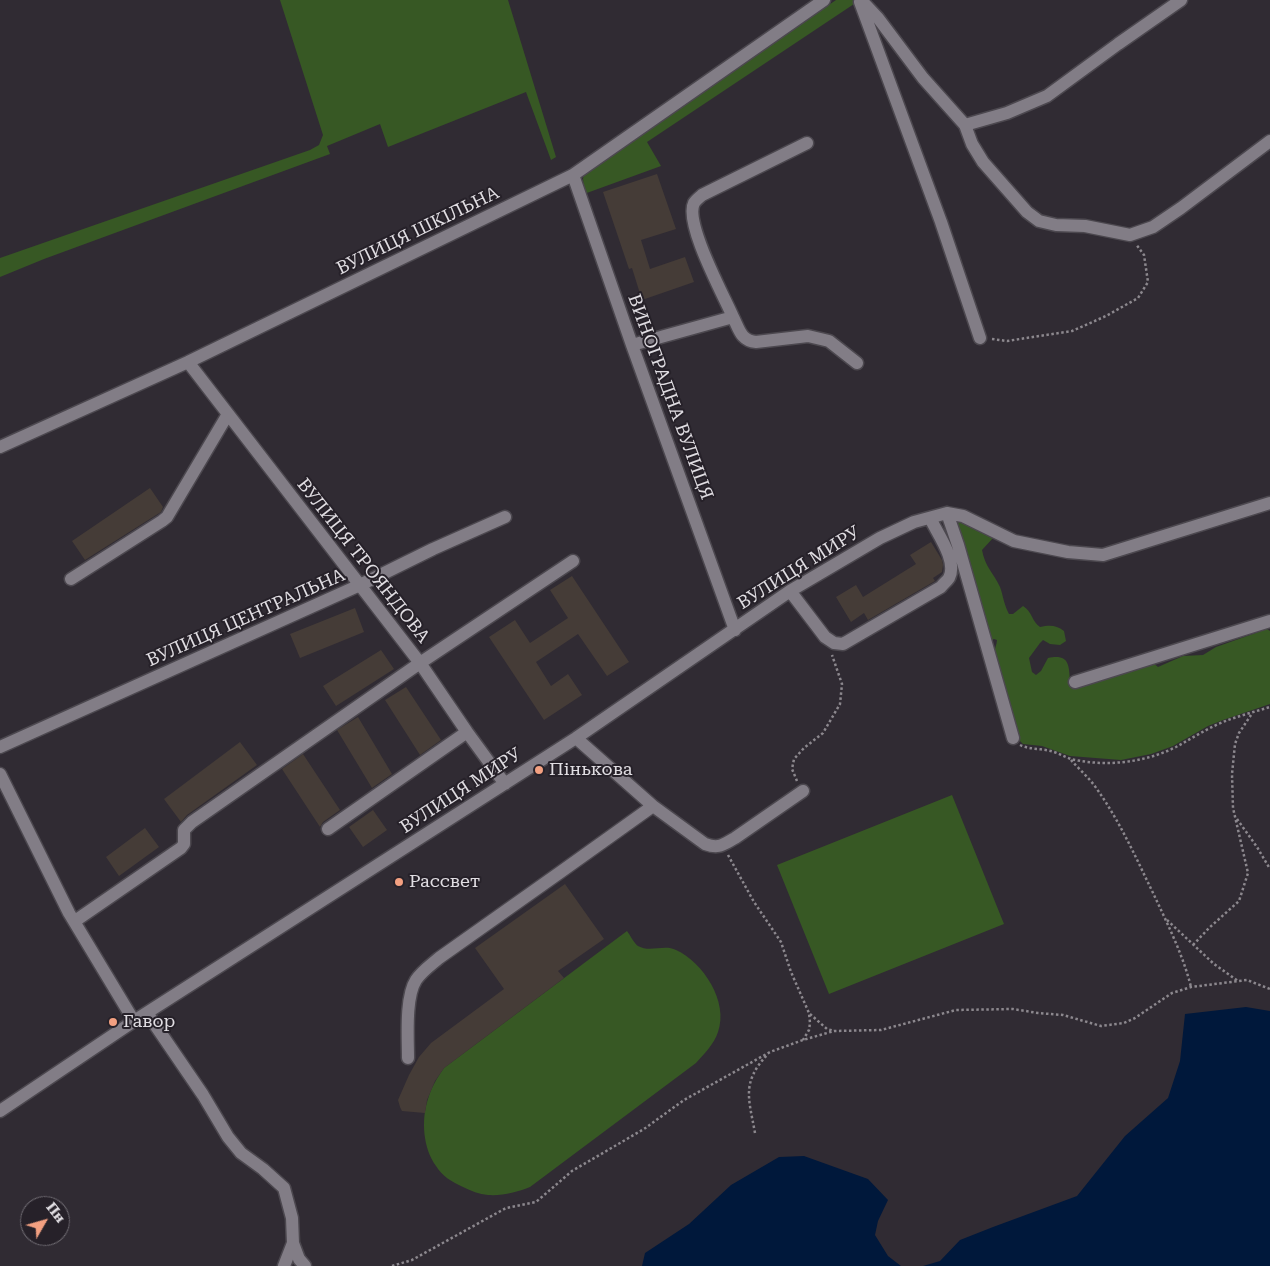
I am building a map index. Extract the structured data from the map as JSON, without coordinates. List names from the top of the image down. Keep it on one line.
{"streets":{"street":["ВУЛИЦЯ ШКІЛЬНА","ВИНОГРАДНА ВУЛИЦЯ","ВУЛИЦЯ ТРОЯНДОВА","ВУЛИЦЯ МИРУ","ВУЛИЦЯ ЦЕНТРАЛЬНА"]},"crossings":[["ВУЛИЦЯ ШКІЛЬНА","ВИНОГРАДНА ВУЛИЦЯ"],["ВУЛИЦЯ ШКІЛЬНА","ВУЛИЦЯ ТРОЯНДОВА"],["ВИНОГРАДНА ВУЛИЦЯ","ВУЛИЦЯ МИРУ"],["ВУЛИЦЯ ТРОЯНДОВА","ВУЛИЦЯ МИРУ"],["ВУЛИЦЯ ТРОЯНДОВА","ВУЛИЦЯ ЦЕНТРАЛЬНА"]],"places":["Пінькова","Рассвет","Гавор"],"north":"top right"}
